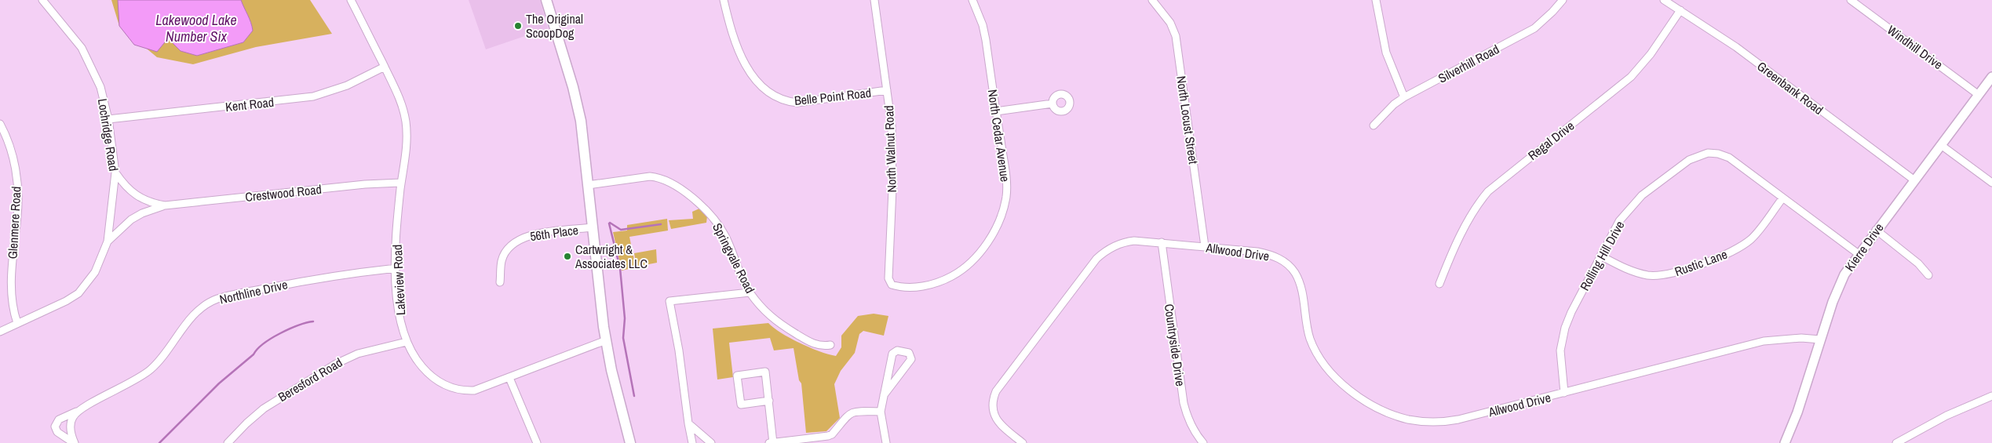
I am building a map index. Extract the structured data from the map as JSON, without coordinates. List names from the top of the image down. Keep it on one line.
{"streets":{"street":["Windhill Drive","Silverhill Road","Greenbank Road","Belle Point Road","Kent Road","North Locust Street","Lochridge Road","North Cedar Avenue","Regal Drive","North Walnut Road","Crestwood Road","Glenmere Road","56th Place","Kierre Drive","Allwood Drive","Rolling Hill Drive","Springvale Road","Rustic Lane","Lakeview Road","Northline Drive","Countryside Drive","Beresford Road"]},"crossings":[["Windhill Drive","Kierre Drive"],["Greenbank Road","Regal Drive"],["Greenbank Road","Kierre Drive"],["Belle Point Road","North Walnut Road"],["Kent Road","Lochridge Road"],["Kent Road","Lakeview Road"],["North Locust Street","Allwood Drive"],["Lochridge Road","Crestwood Road"],["North Cedar Avenue","North Walnut Road"],["Crestwood Road","Glenmere Road"],["Crestwood Road","Lakeview Road"],["Kierre Drive","Allwood Drive"],["Kierre Drive","Rolling Hill Drive"],["Allwood Drive","Rolling Hill Drive"],["Allwood Drive","Countryside Drive"],["Rolling Hill Drive","Rustic Lane"],["Lakeview Road","Northline Drive"],["Lakeview Road","Beresford Road"]],"water":["Lakewood Lake Number Six"],"places":["The Original ScoopDog","Cartwright & Associates LLC"]}
